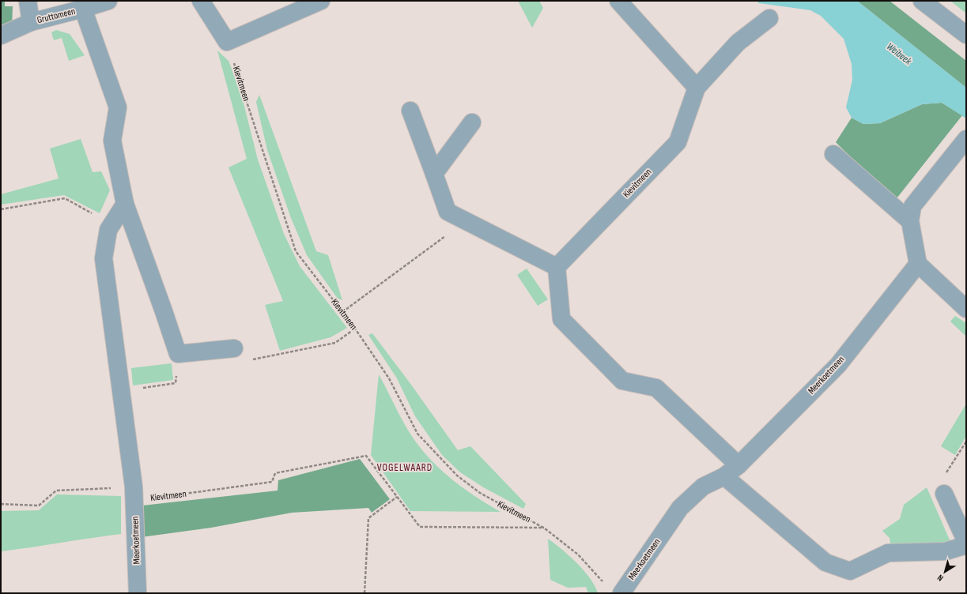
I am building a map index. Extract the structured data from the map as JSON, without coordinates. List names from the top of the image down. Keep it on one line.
{"streets":{"street":["Gruttomeen","Kievitmeen","Meerkoetmeen"]},"crossings":[["Kievitmeen","Meerkoetmeen"]],"districts":["VOGELWAARD"],"water":["Weibeek"],"north":"bottom left"}
